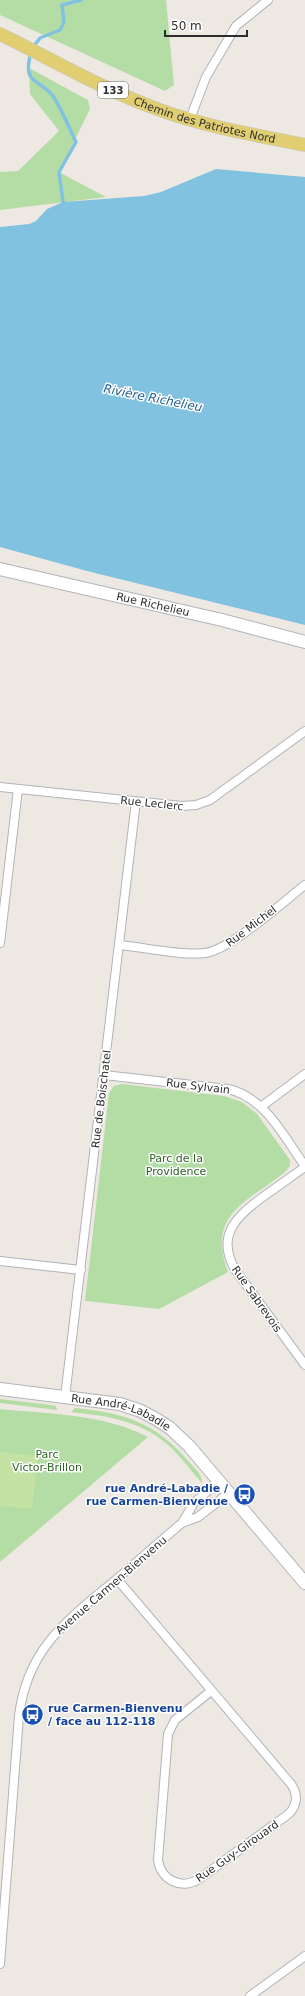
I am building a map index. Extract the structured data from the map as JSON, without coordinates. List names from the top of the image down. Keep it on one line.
{"streets":{"main road":["133","Chemin des Patriotes Nord"],"street":["Rue Richelieu","Rue Leclerc","Rue Michel","Rue Sylvain","Rue de Boischatel","Rue Sabrevois","Rue André-Labadie","Avenue Carmen-Bienvenu","Rue Guy-Girouard"]},"crossings":[["Rue Leclerc","Rue de Boischatel"],["Rue Michel","Rue de Boischatel"],["Rue Sylvain","Rue de Boischatel"],["Rue Sylvain","Rue Sabrevois"],["Rue de Boischatel","Rue André-Labadie"],["Rue André-Labadie","Avenue Carmen-Bienvenu"],["Avenue Carmen-Bienvenu","Rue Guy-Girouard"]],"water":["Rivière Richelieu"],"parks":["Parc de la Providence","Parc Victor-Brillon"],"places":{"bus stop":["rue André-Labadie / rue Carmen-Bienvenue","rue Carmen-Bienvenu / face au 112-118"]},"scale_bar":"50 m"}
